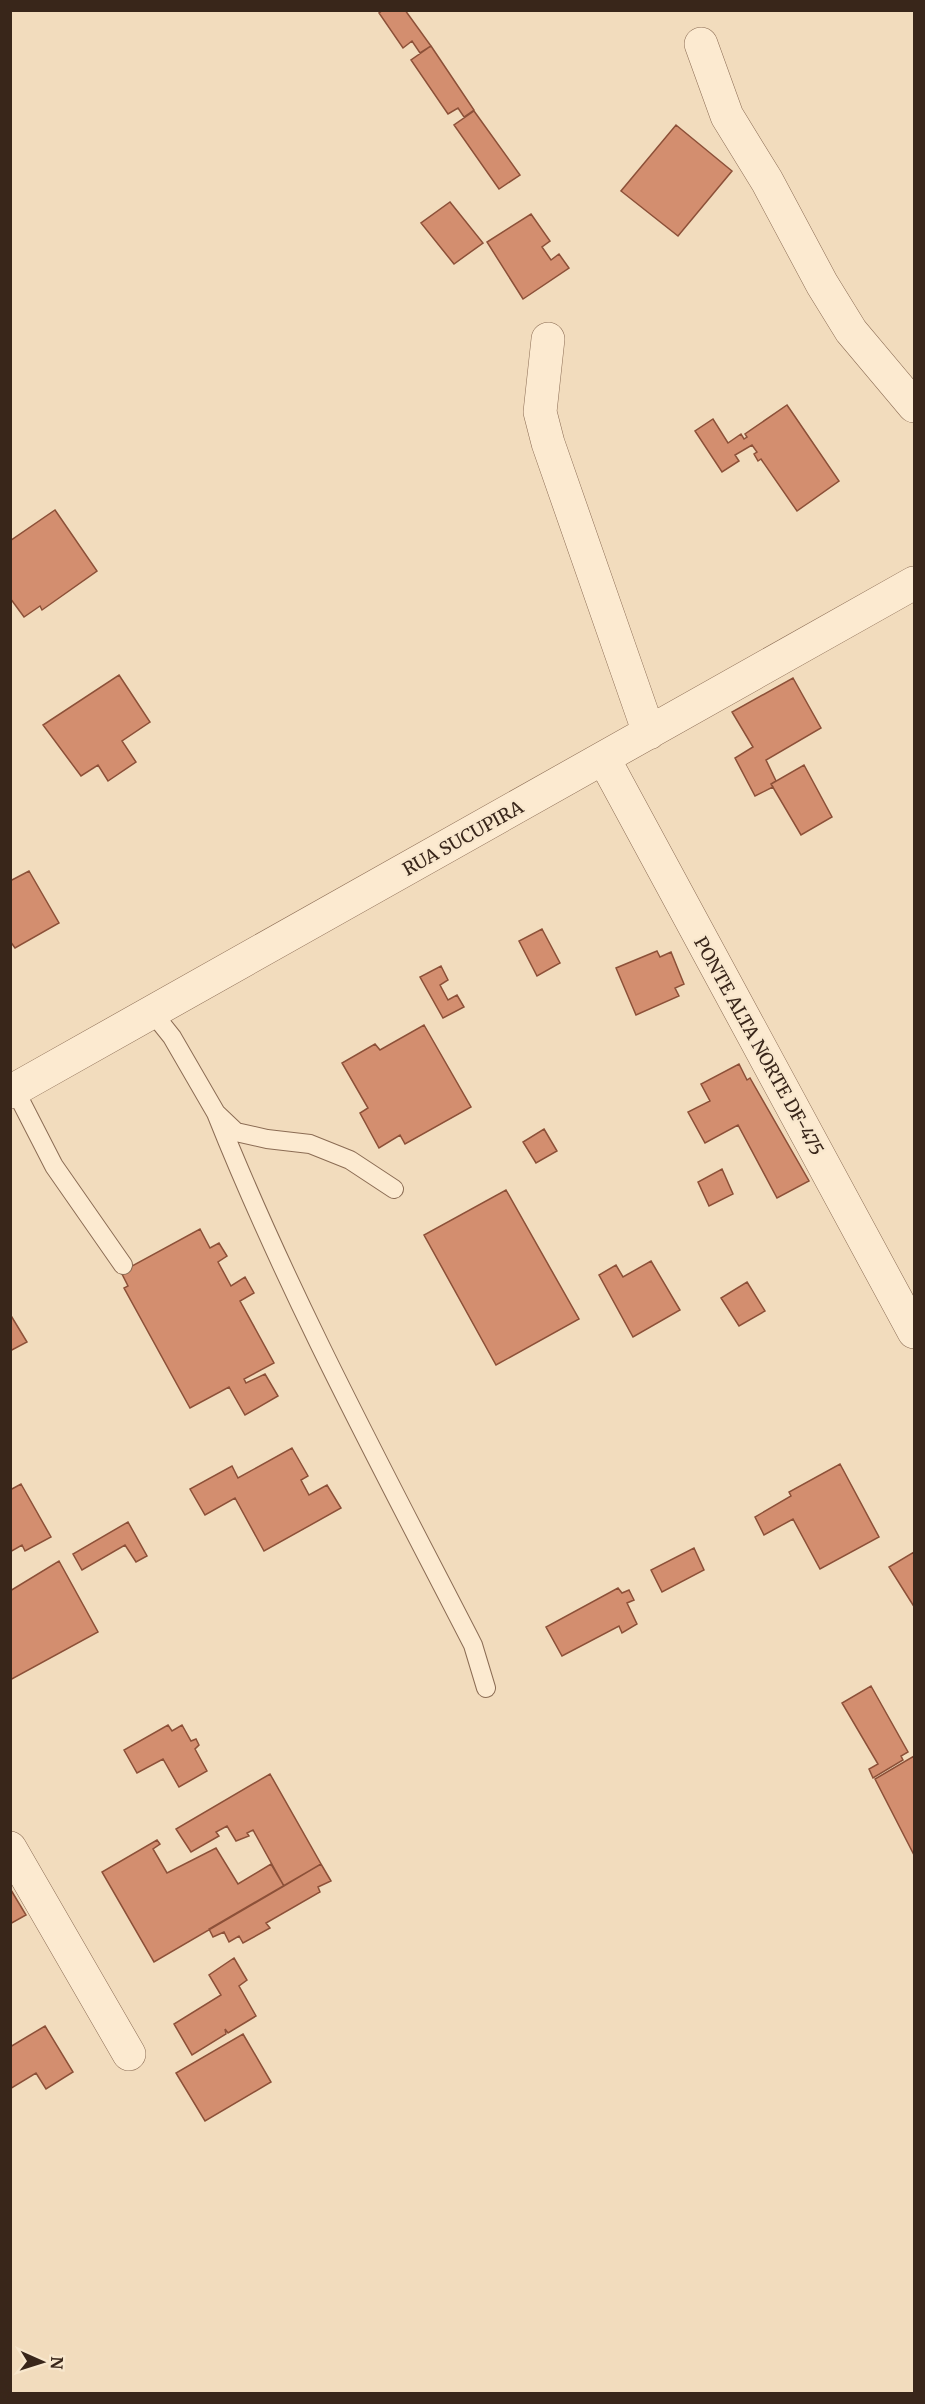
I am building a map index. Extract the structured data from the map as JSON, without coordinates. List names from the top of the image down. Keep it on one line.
{"streets":{"street":["RUA SUCUPIRA","PONTE ALTA NORTE DF-475"]},"crossings":[["RUA SUCUPIRA","PONTE ALTA NORTE DF-475"]],"north":"right"}
